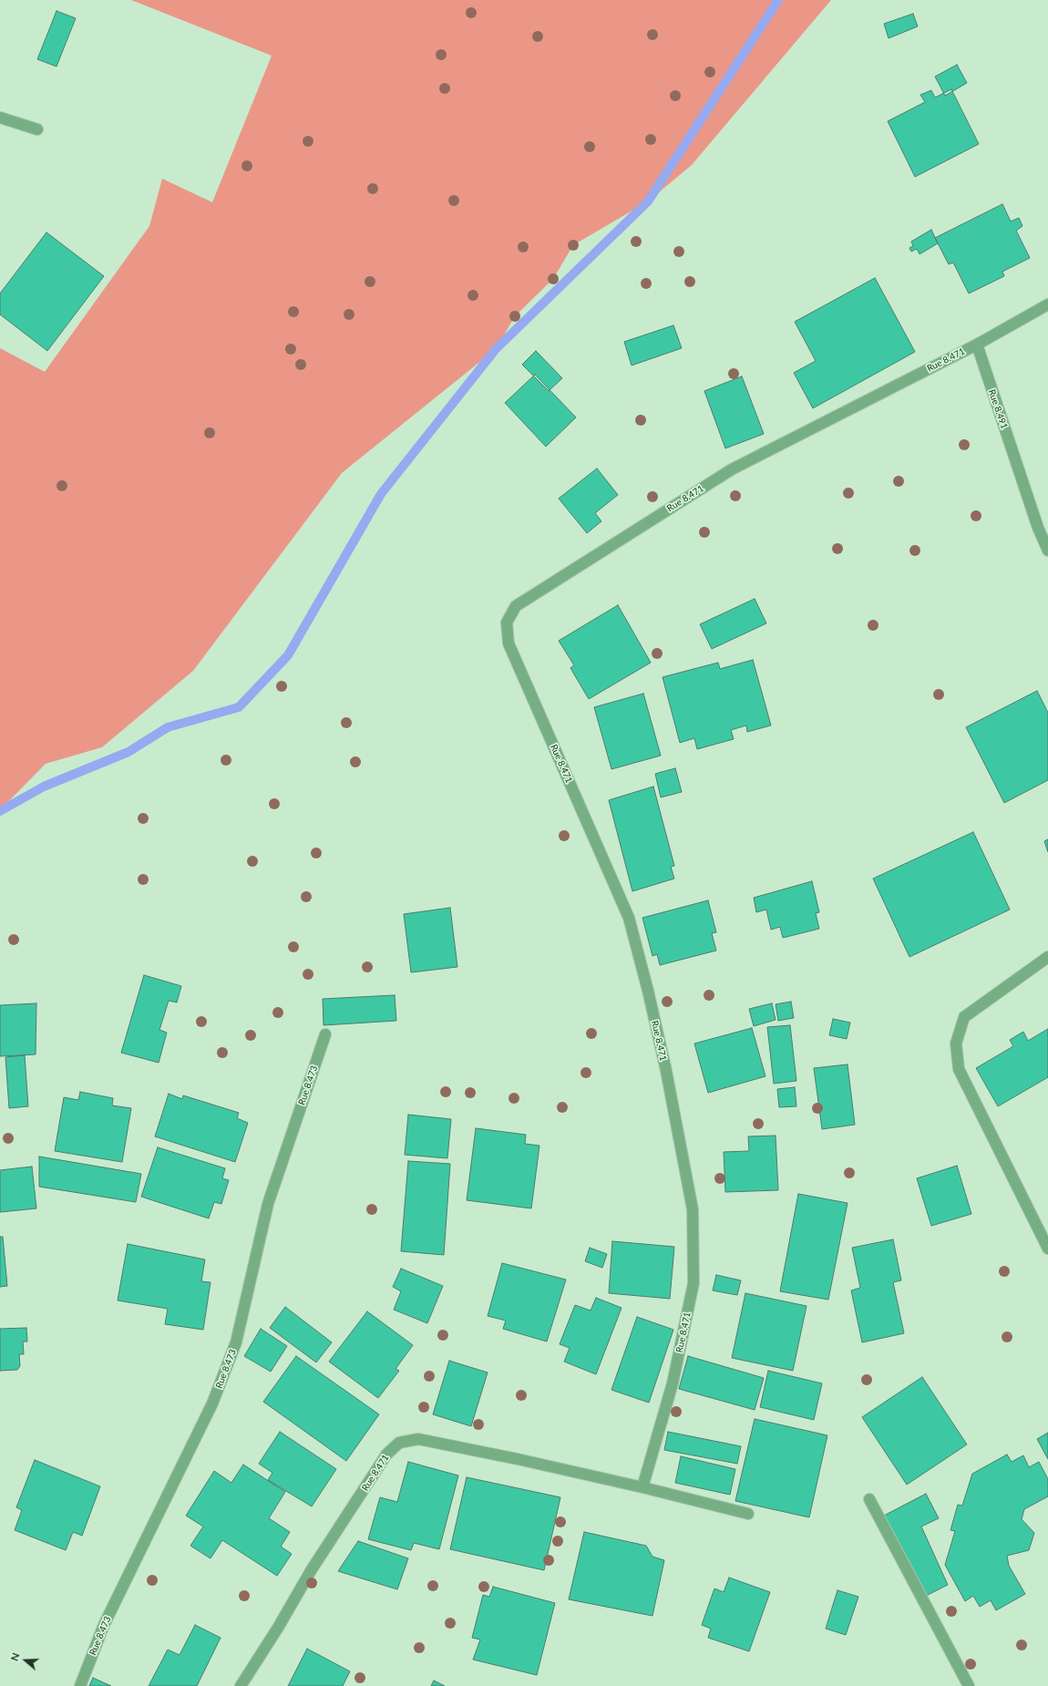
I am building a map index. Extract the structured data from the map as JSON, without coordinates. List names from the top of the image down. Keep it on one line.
{"streets":{"street":["Rue 8.471","Rue 8.491","Rue 8.473"]},"crossings":[["Rue 8.471","Rue 8.491"]],"north":"left"}
